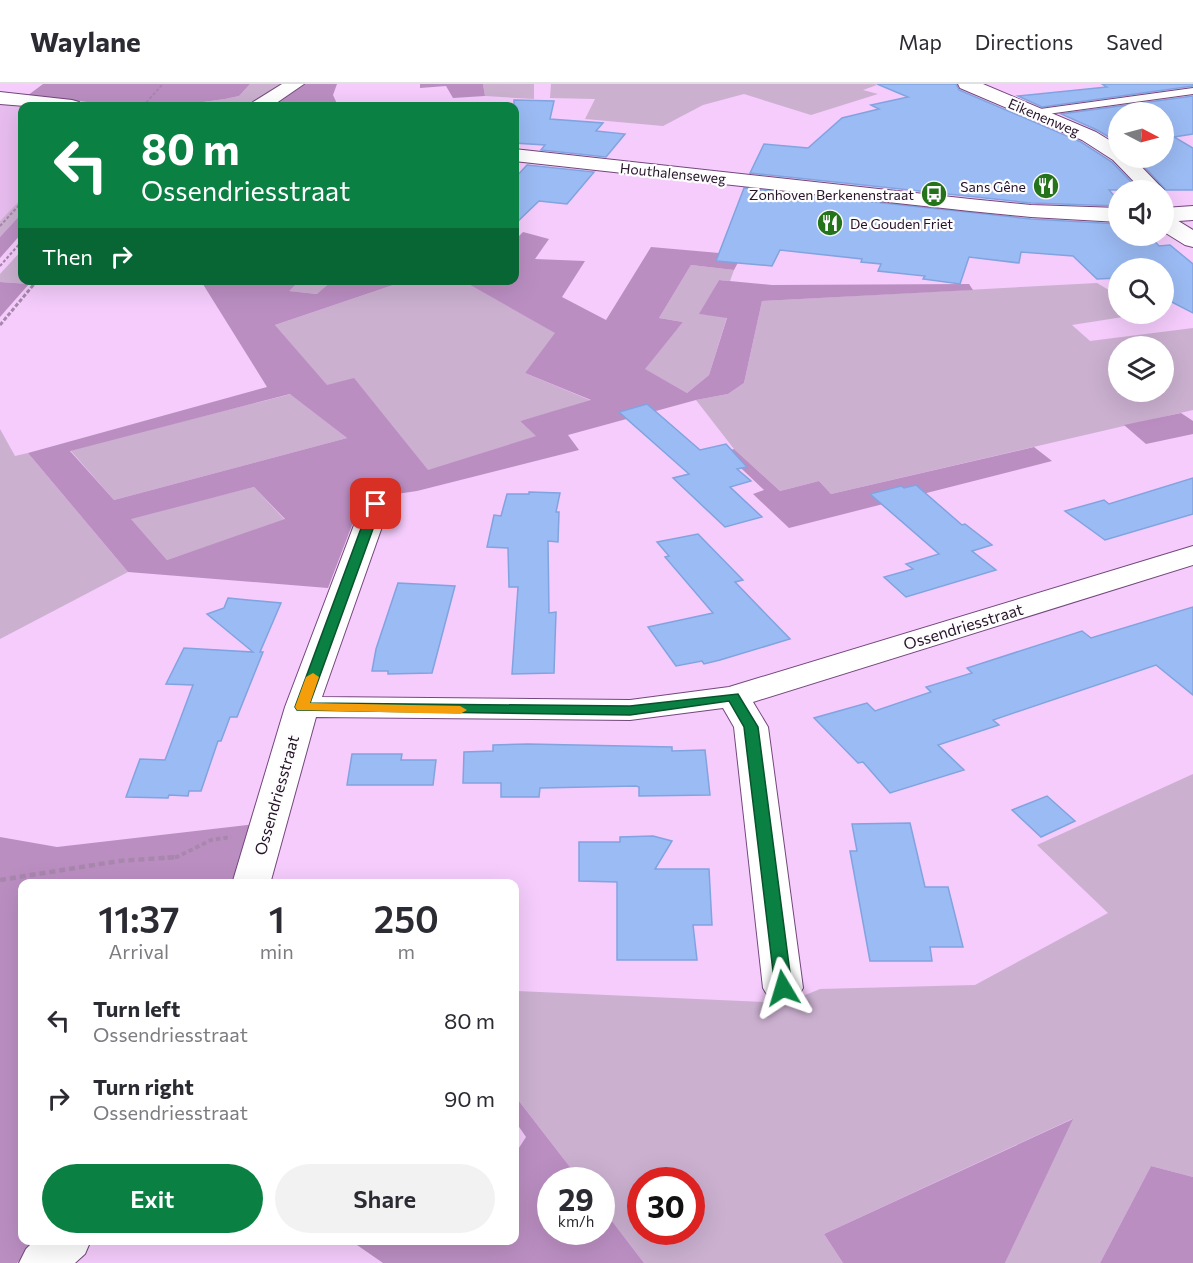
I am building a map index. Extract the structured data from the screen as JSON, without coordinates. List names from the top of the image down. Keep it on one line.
{"streets":{"street":["Eikenenweg","Houthalenseweg","Ossendriesstraat"]},"places":{"restaurant":["Sans Gêne","De Gouden Friet"],"bus stop":["Zonhoven Berkenenstraat"]},"north":"right","page":{"header":"Waylane","nav":["Map","Directions","Saved"],"turn":["80 m","Ossendriesstraat"],"then":"Then","eta":["11:37","Arrival","1","min","250","m"],"list":[{"name":"Turn left","note":"Ossendriesstraat","value":"80 m"},{"name":"Turn right","note":"Ossendriesstraat","value":"90 m"}],"buttons":["Exit","Share"],"speed":"29 km/h","limit":"30"}}
